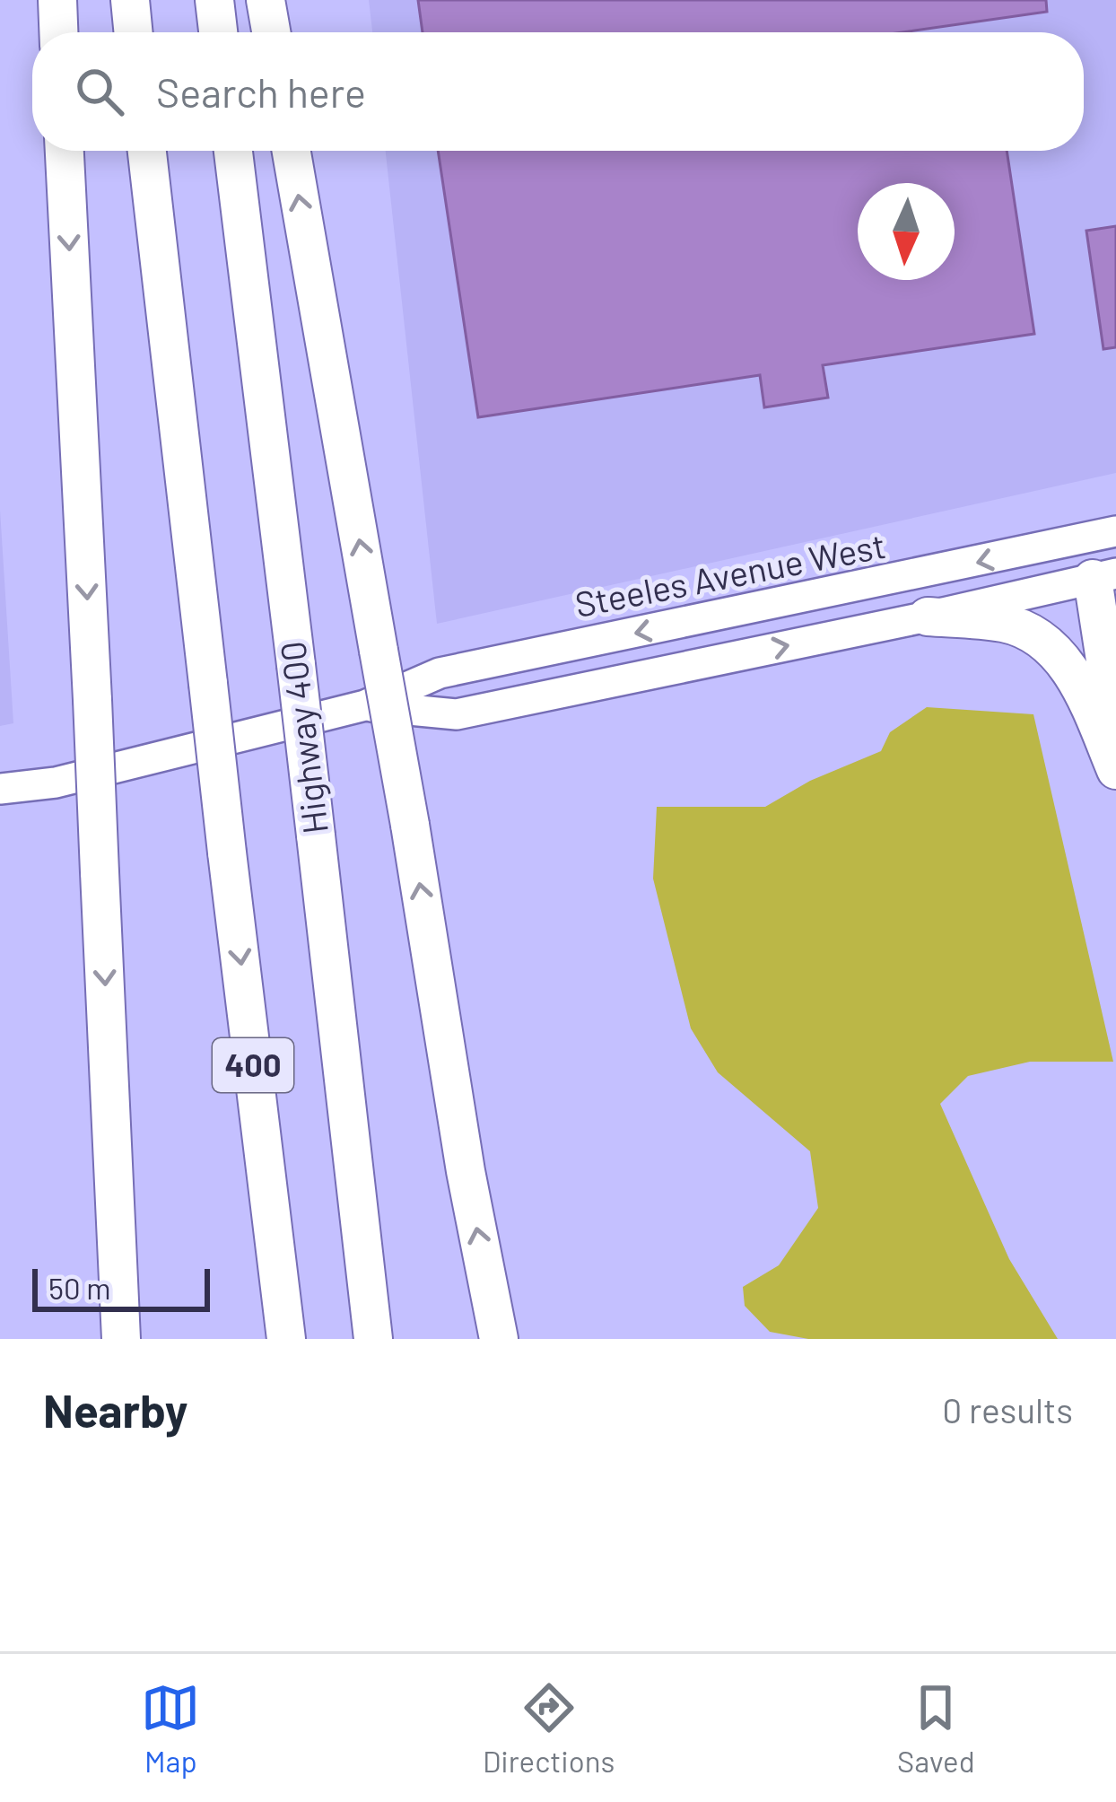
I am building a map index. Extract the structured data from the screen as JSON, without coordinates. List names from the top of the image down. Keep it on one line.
{"streets":{"highway":["Highway 400","400"],"main road":["Steeles Avenue West"]},"scale_bar":"50 m","north":"bottom","page":{"search":"Search here","scale":"50 m","heading":["Nearby","0 results"],"nav":["Map","Directions","Saved"]}}
